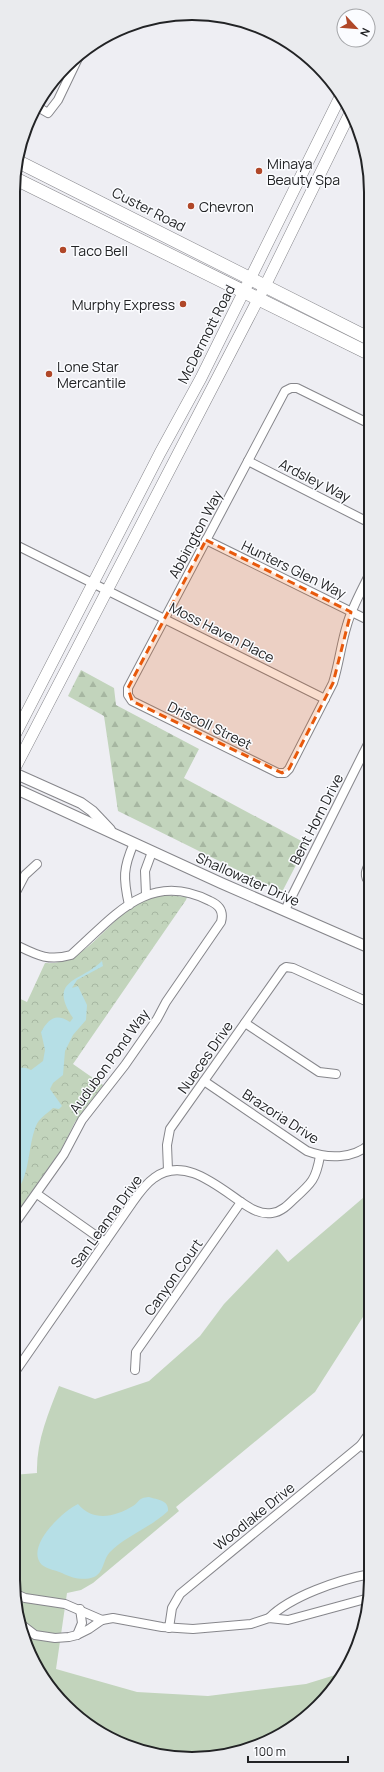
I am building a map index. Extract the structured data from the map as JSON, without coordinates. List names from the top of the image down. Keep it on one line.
{"streets":{"main road":["Custer Road","McDermott Road"],"street":["Ardsley Way","Abbington Way","Hunters Glen Way","Moss Haven Place","Driscoll Street","Bent Horn Drive","Shallowater Drive","Nueces Drive","Audubon Pond Way","Brazoria Drive","San Leanna Drive","Canyon Court","Woodlake Drive"]},"crossings":[["Custer Road","McDermott Road"],["McDermott Road","Moss Haven Place"],["Ardsley Way","Abbington Way"],["Abbington Way","Hunters Glen Way"],["Abbington Way","Moss Haven Place"],["Abbington Way","Driscoll Street"],["Moss Haven Place","Driscoll Street"],["Bent Horn Drive","Shallowater Drive"],["Nueces Drive","Brazoria Drive"],["Nueces Drive","San Leanna Drive"]],"places":["Minaya Beauty Spa","Chevron","Taco Bell","Murphy Express","Lone Star Mercantile"],"scale_bar":"100 m","north":"bottom right"}
